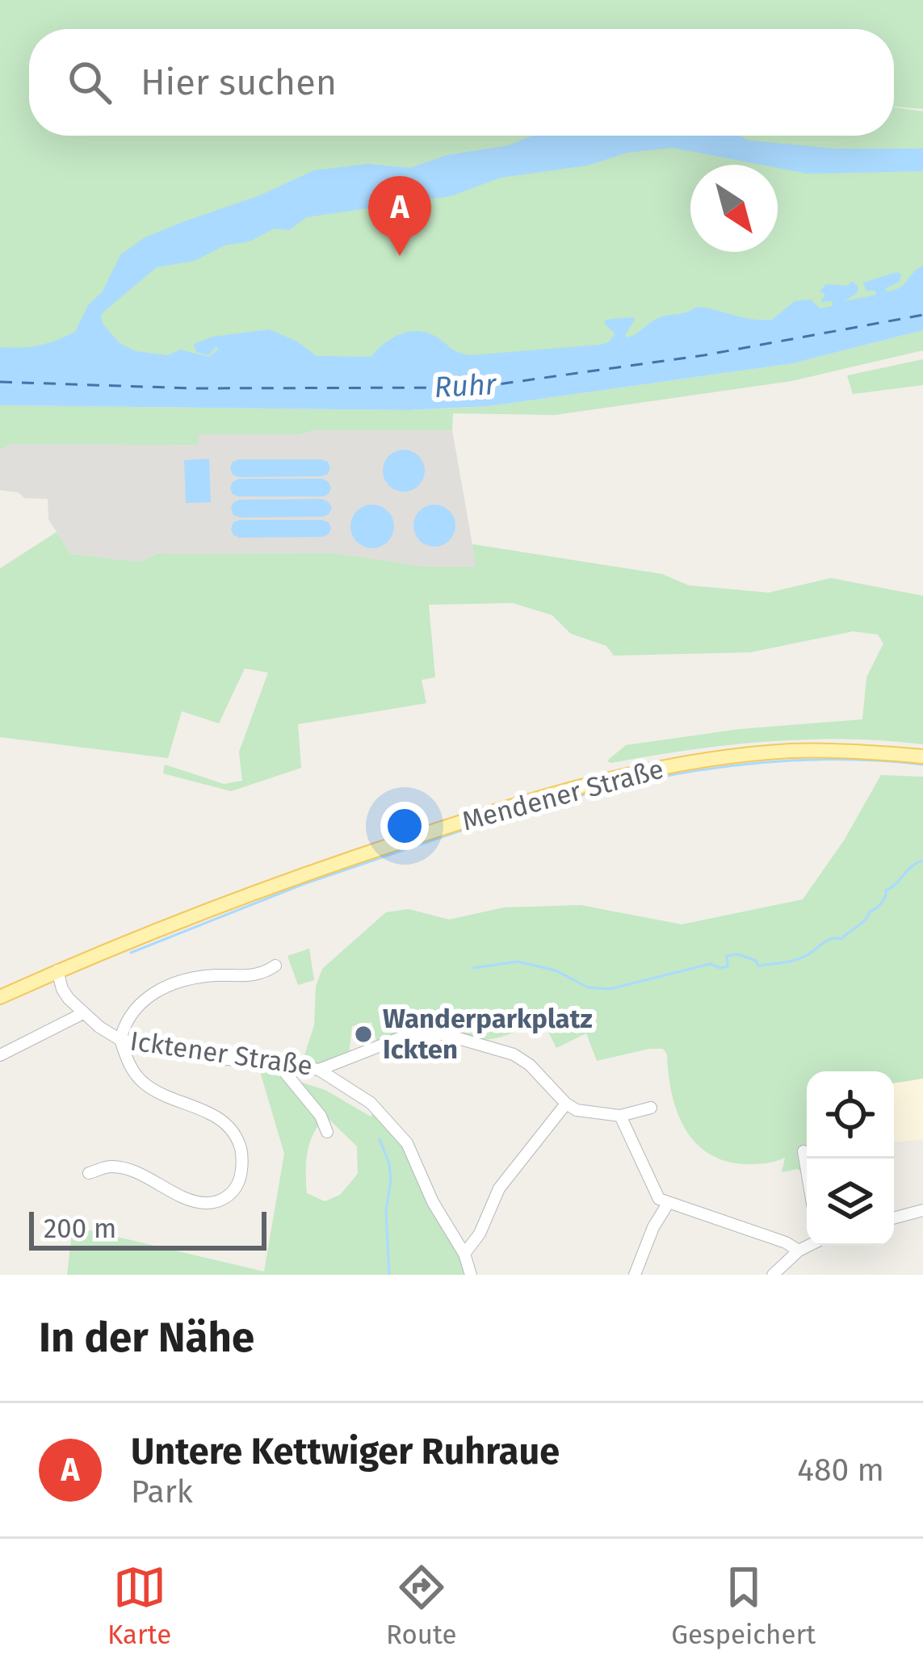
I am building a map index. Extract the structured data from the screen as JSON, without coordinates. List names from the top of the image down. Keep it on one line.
{"streets":{"main road":["Mendener Straße"],"street":["Icktener Straße"]},"crossings":[["Mendener Straße","Icktener Straße"]],"water":["Ruhr"],"places":["Wanderparkplatz Ickten"],"scale_bar":"200 m","north":"bottom right","page":{"search":"Hier suchen","pins":"A","scale":"200 m","heading":"In der Nähe","list":[{"mark":"A","name":"Untere Kettwiger Ruhraue","note":"Park","value":"480 m"}],"nav":["Karte","Route","Gespeichert"]}}
